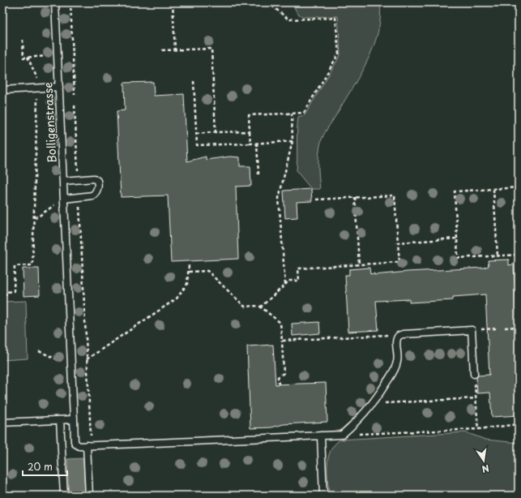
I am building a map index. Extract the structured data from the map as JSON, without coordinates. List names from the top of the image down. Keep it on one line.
{"streets":{"lane":["Bolligenstrasse"]},"scale_bar":"20 m","north":"bottom"}
